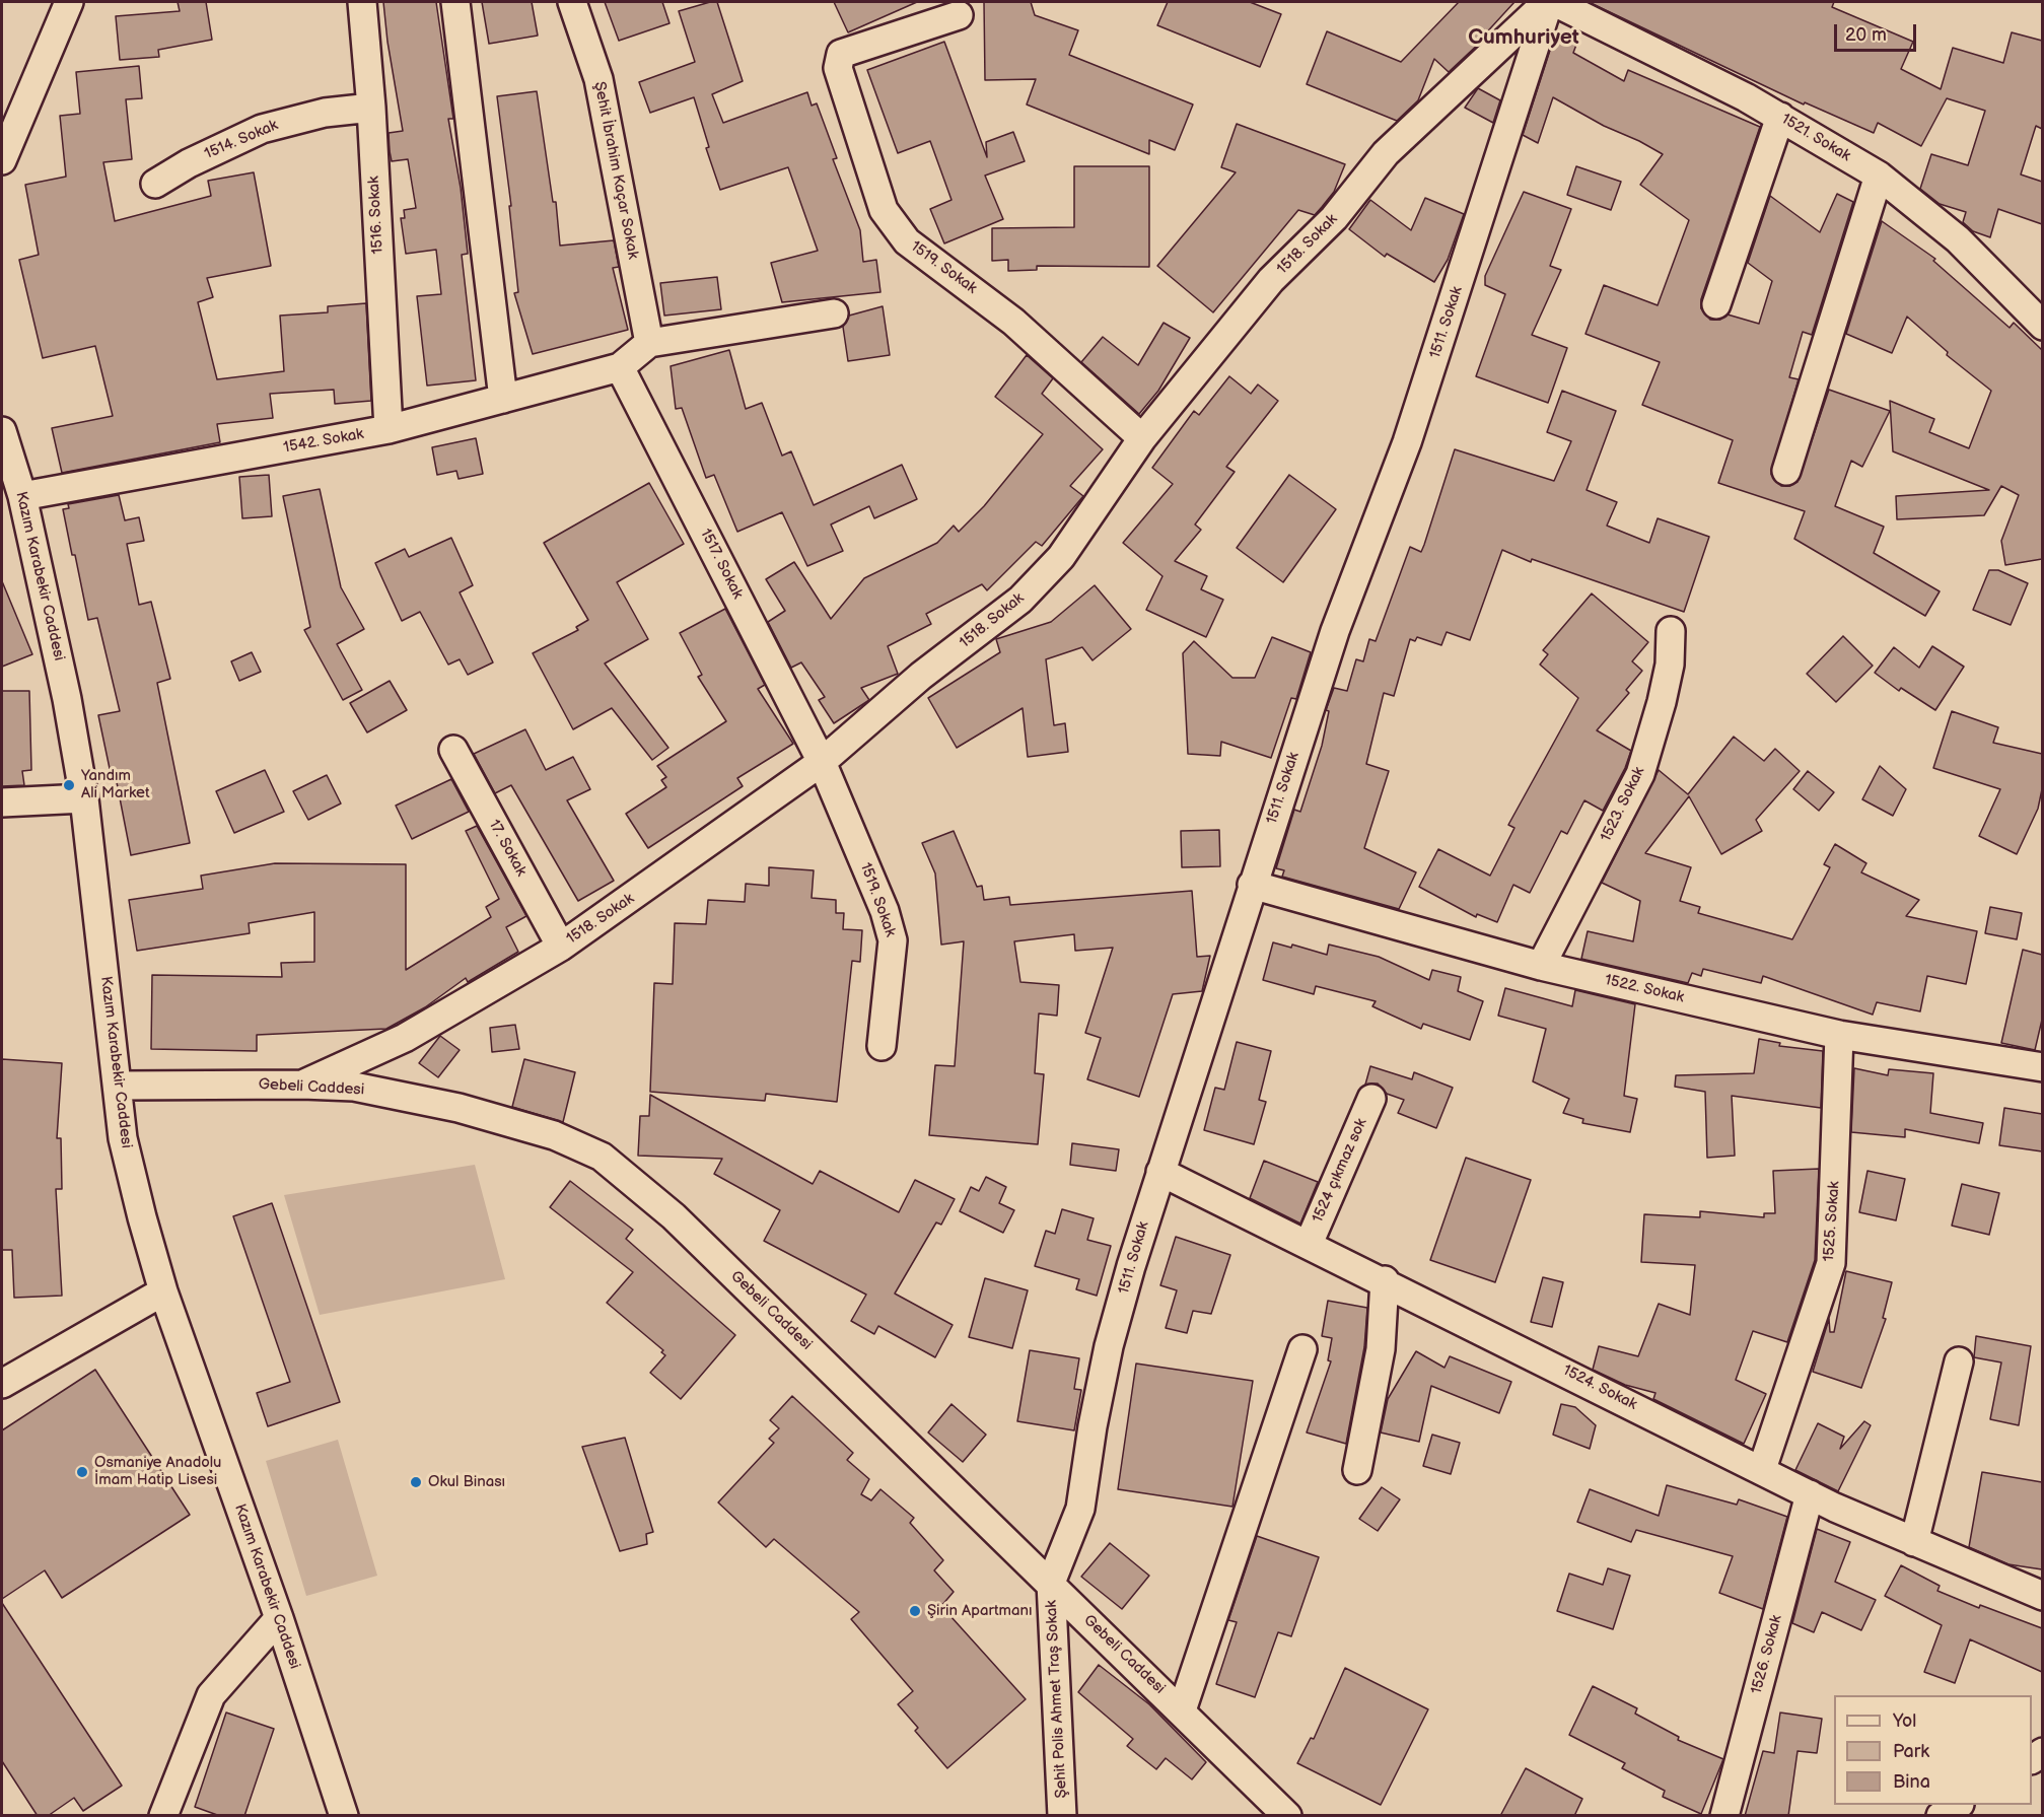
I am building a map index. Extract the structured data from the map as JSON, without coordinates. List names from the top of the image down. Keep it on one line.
{"streets":{"street":["1521. Sokak","1514. Sokak","Şehit İbrahim Kaçar Sokak","1516. Sokak","1518. Sokak","1519. Sokak","1511. Sokak","1542. Sokak","1517. Sokak","Kazım Karabekir Caddesi","1523. Sokak","17. Sokak","1522. Sokak","Gebeli Caddesi","1524 çıkmaz sok","1525. Sokak","1524. Sokak","1526. Sokak","Şehit Polis Ahmet Traş Sokak"]},"crossings":[["1514. Sokak","1516. Sokak"],["1516. Sokak","1542. Sokak"],["1518. Sokak","1519. Sokak"],["1518. Sokak","1511. Sokak"],["1518. Sokak","1517. Sokak"],["1518. Sokak","17. Sokak"],["1518. Sokak","Gebeli Caddesi"],["1519. Sokak","1517. Sokak"],["1511. Sokak","1522. Sokak"],["1511. Sokak","Gebeli Caddesi"],["1511. Sokak","1524. Sokak"],["1511. Sokak","Şehit Polis Ahmet Traş Sokak"],["1542. Sokak","1517. Sokak"],["1542. Sokak","Kazım Karabekir Caddesi"],["Kazım Karabekir Caddesi","Gebeli Caddesi"],["1523. Sokak","1522. Sokak"],["1522. Sokak","1525. Sokak"],["Gebeli Caddesi","Şehit Polis Ahmet Traş Sokak"],["1524 çıkmaz sok","1524. Sokak"],["1525. Sokak","1524. Sokak"],["1524. Sokak","1526. Sokak"]],"districts":["Cumhuriyet"],"places":["Yandım Ali Market","Osmaniye Anadolu İmam Hatip Lisesi","Okul Binası","Şirin Apartmanı"],"legend":["Yol","Park","Bina"],"scale_bar":"20 m"}
